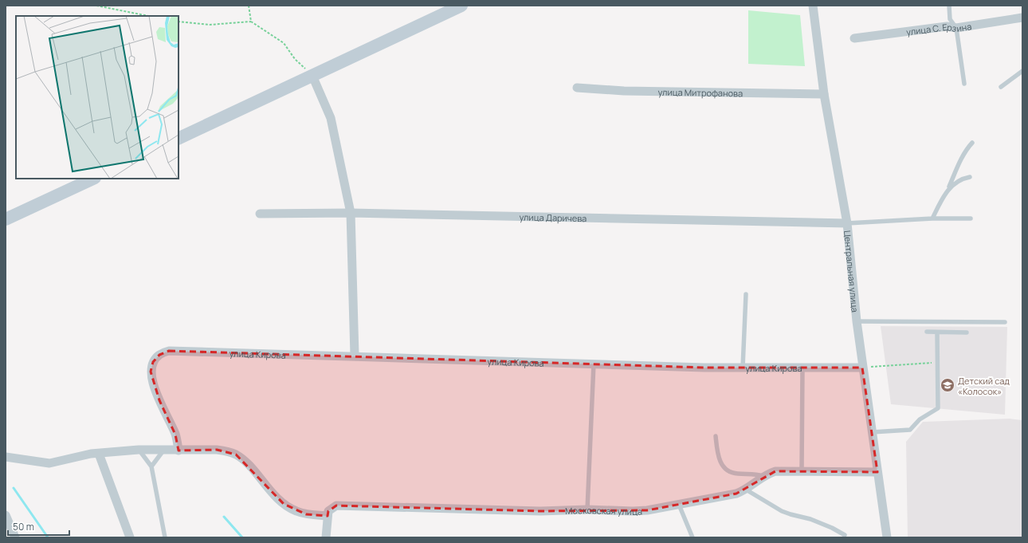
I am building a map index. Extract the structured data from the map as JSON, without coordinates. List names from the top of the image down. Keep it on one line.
{"streets":{"street":["улица С. Ерзина","улица Митрофанова","улица Даричева","Центральная улица","улица Кирова","Московская улица"]},"crossings":[["улица Митрофанова","Центральная улица"],["улица Даричева","Центральная улица"],["Центральная улица","улица Кирова"],["Центральная улица","Московская улица"]],"places":{"school or university":["Детский сад «Колосок»"]},"scale_bar":"50 m"}
